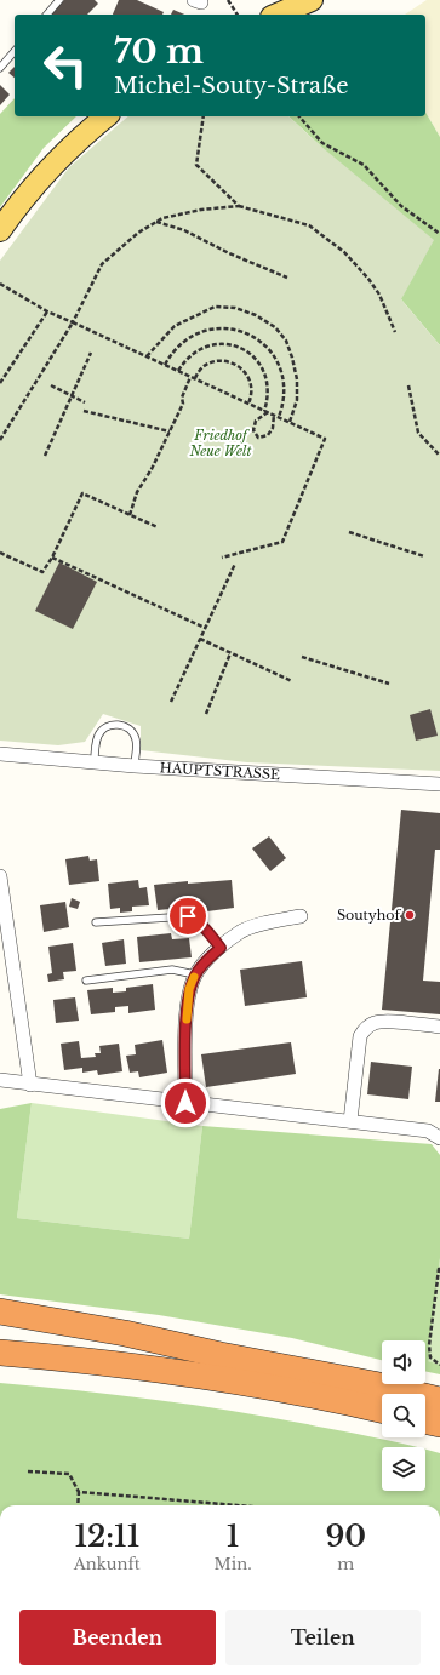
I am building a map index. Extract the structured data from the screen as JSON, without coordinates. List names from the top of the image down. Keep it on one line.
{"streets":{"street":["HAUPTSTRASSE"]},"parks":["Friedhof Neue Welt"],"places":["Soutyhof"],"page":{"turn":["70 m","Michel-Souty-Straße"],"eta":["12:11","Ankunft","1","Min.","90","m"],"buttons":["Beenden","Teilen"]}}
